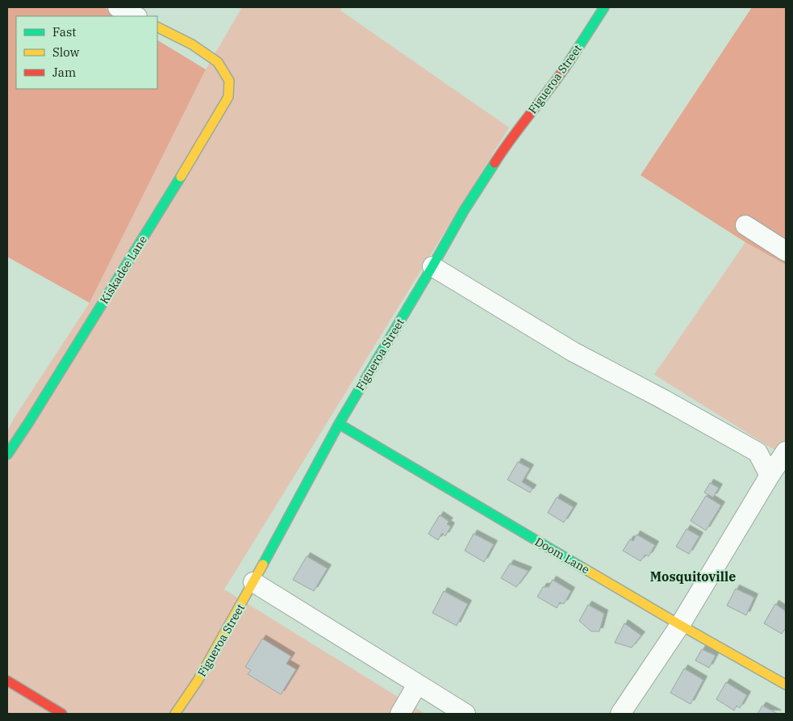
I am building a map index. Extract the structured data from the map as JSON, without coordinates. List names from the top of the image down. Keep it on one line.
{"streets":{"street":["Figueroa Street","Kiskadee Lane","Doom Lane"]},"crossings":[["Figueroa Street","Doom Lane"]],"districts":["Mosquitoville"],"legend":["Fast","Slow","Jam"]}
